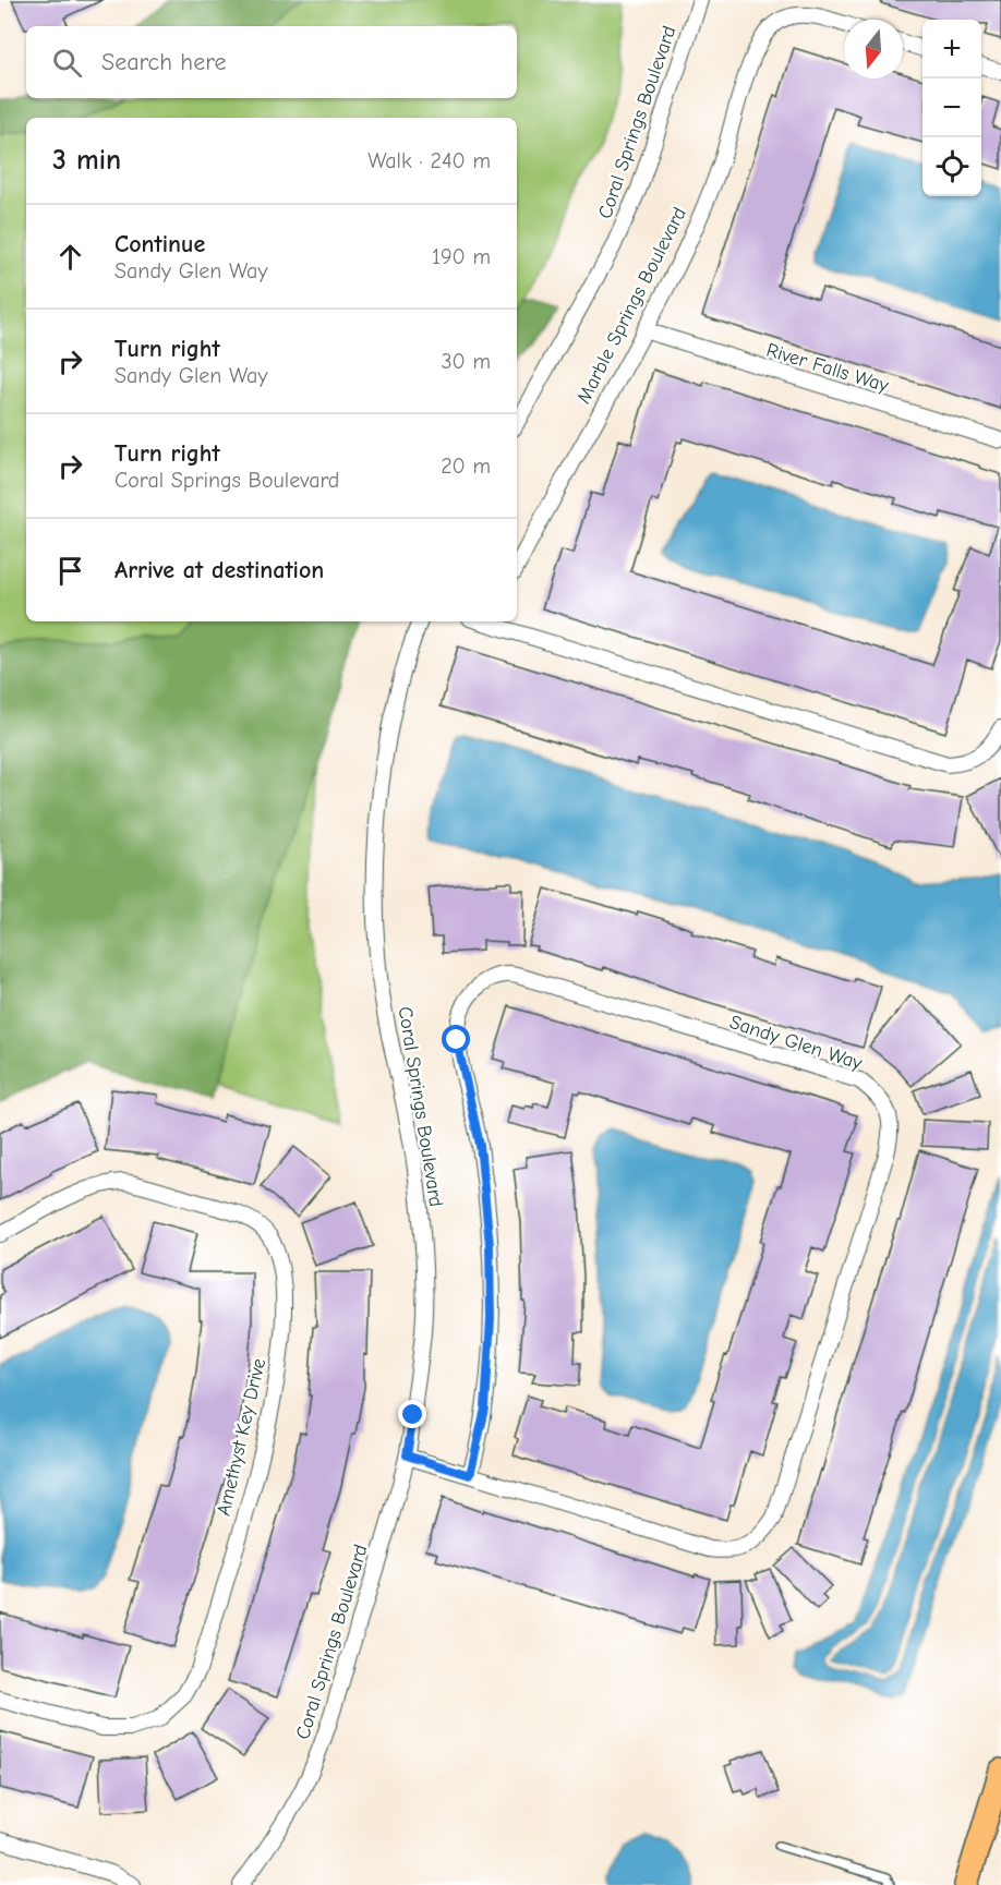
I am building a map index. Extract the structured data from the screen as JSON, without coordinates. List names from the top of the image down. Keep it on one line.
{"streets":{"street":["Coral Springs Boulevard","Marble Springs Boulevard","River Falls Way","Sandy Glen Way","Amethyst Key Drive"]},"crossings":[["Coral Springs Boulevard","Sandy Glen Way"],["Marble Springs Boulevard","River Falls Way"]],"north":"bottom","page":{"map_buttons":["+","−"],"search":"Search here","heading":["3 min","Walk · 240 m"],"list":[["Continue","Sandy Glen Way","190 m"],["Turn right","Sandy Glen Way","30 m"],["Turn right","Coral Springs Boulevard","20 m"],"Arrive at destination"]}}
